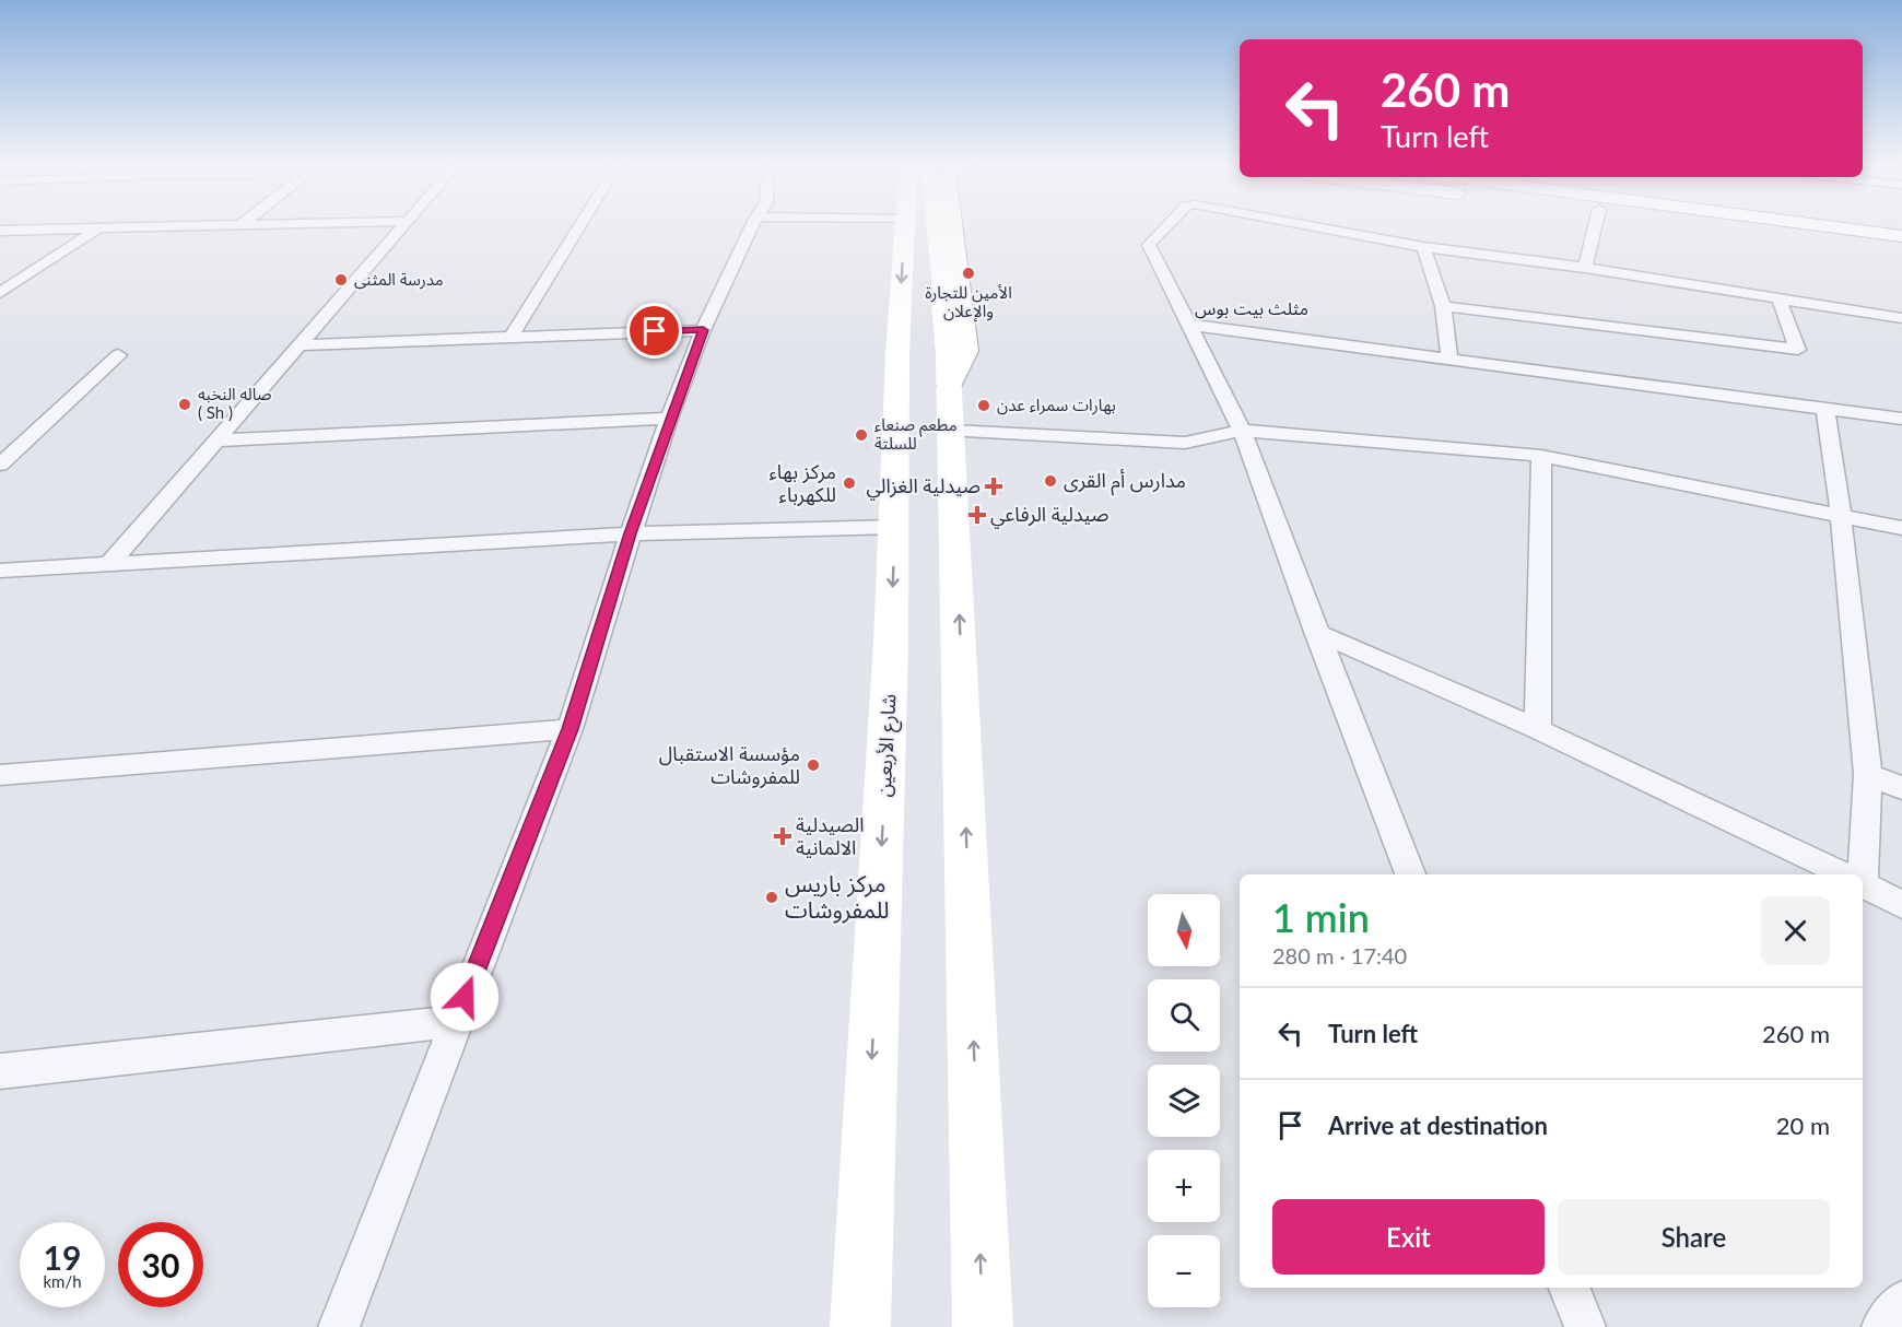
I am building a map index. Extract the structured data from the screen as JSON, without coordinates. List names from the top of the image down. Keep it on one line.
{"streets":{"main road":["شارع الأربعين"]},"districts":["مثلث بيت بوس"],"places":{"other":["الأمين للتجارة والإعلان","مدرسة المثنى","صاله النخبه ( Sh )","بهارات سمراء عدن","مطعم صنعاء للسلتة","مدارس أم القرى","مركز بهاء للكهرباء","مؤسسة الاستقبال للمفروشات","مركز باريس للمفروشات"],"health":["صيدلية الغزالي","صيدلية الرفاعي","الصيدلية الالمانية"]},"north":"bottom","page":{"turn":["260 m","Turn left"],"heading":["1 min","280 m · 17:40"],"map_buttons":["+","−"],"list":[{"name":"Turn left","value":"260 m"},{"name":"Arrive at destination","value":"20 m"}],"buttons":["Exit","Share"],"speed":"19 km/h","limit":"30"}}
